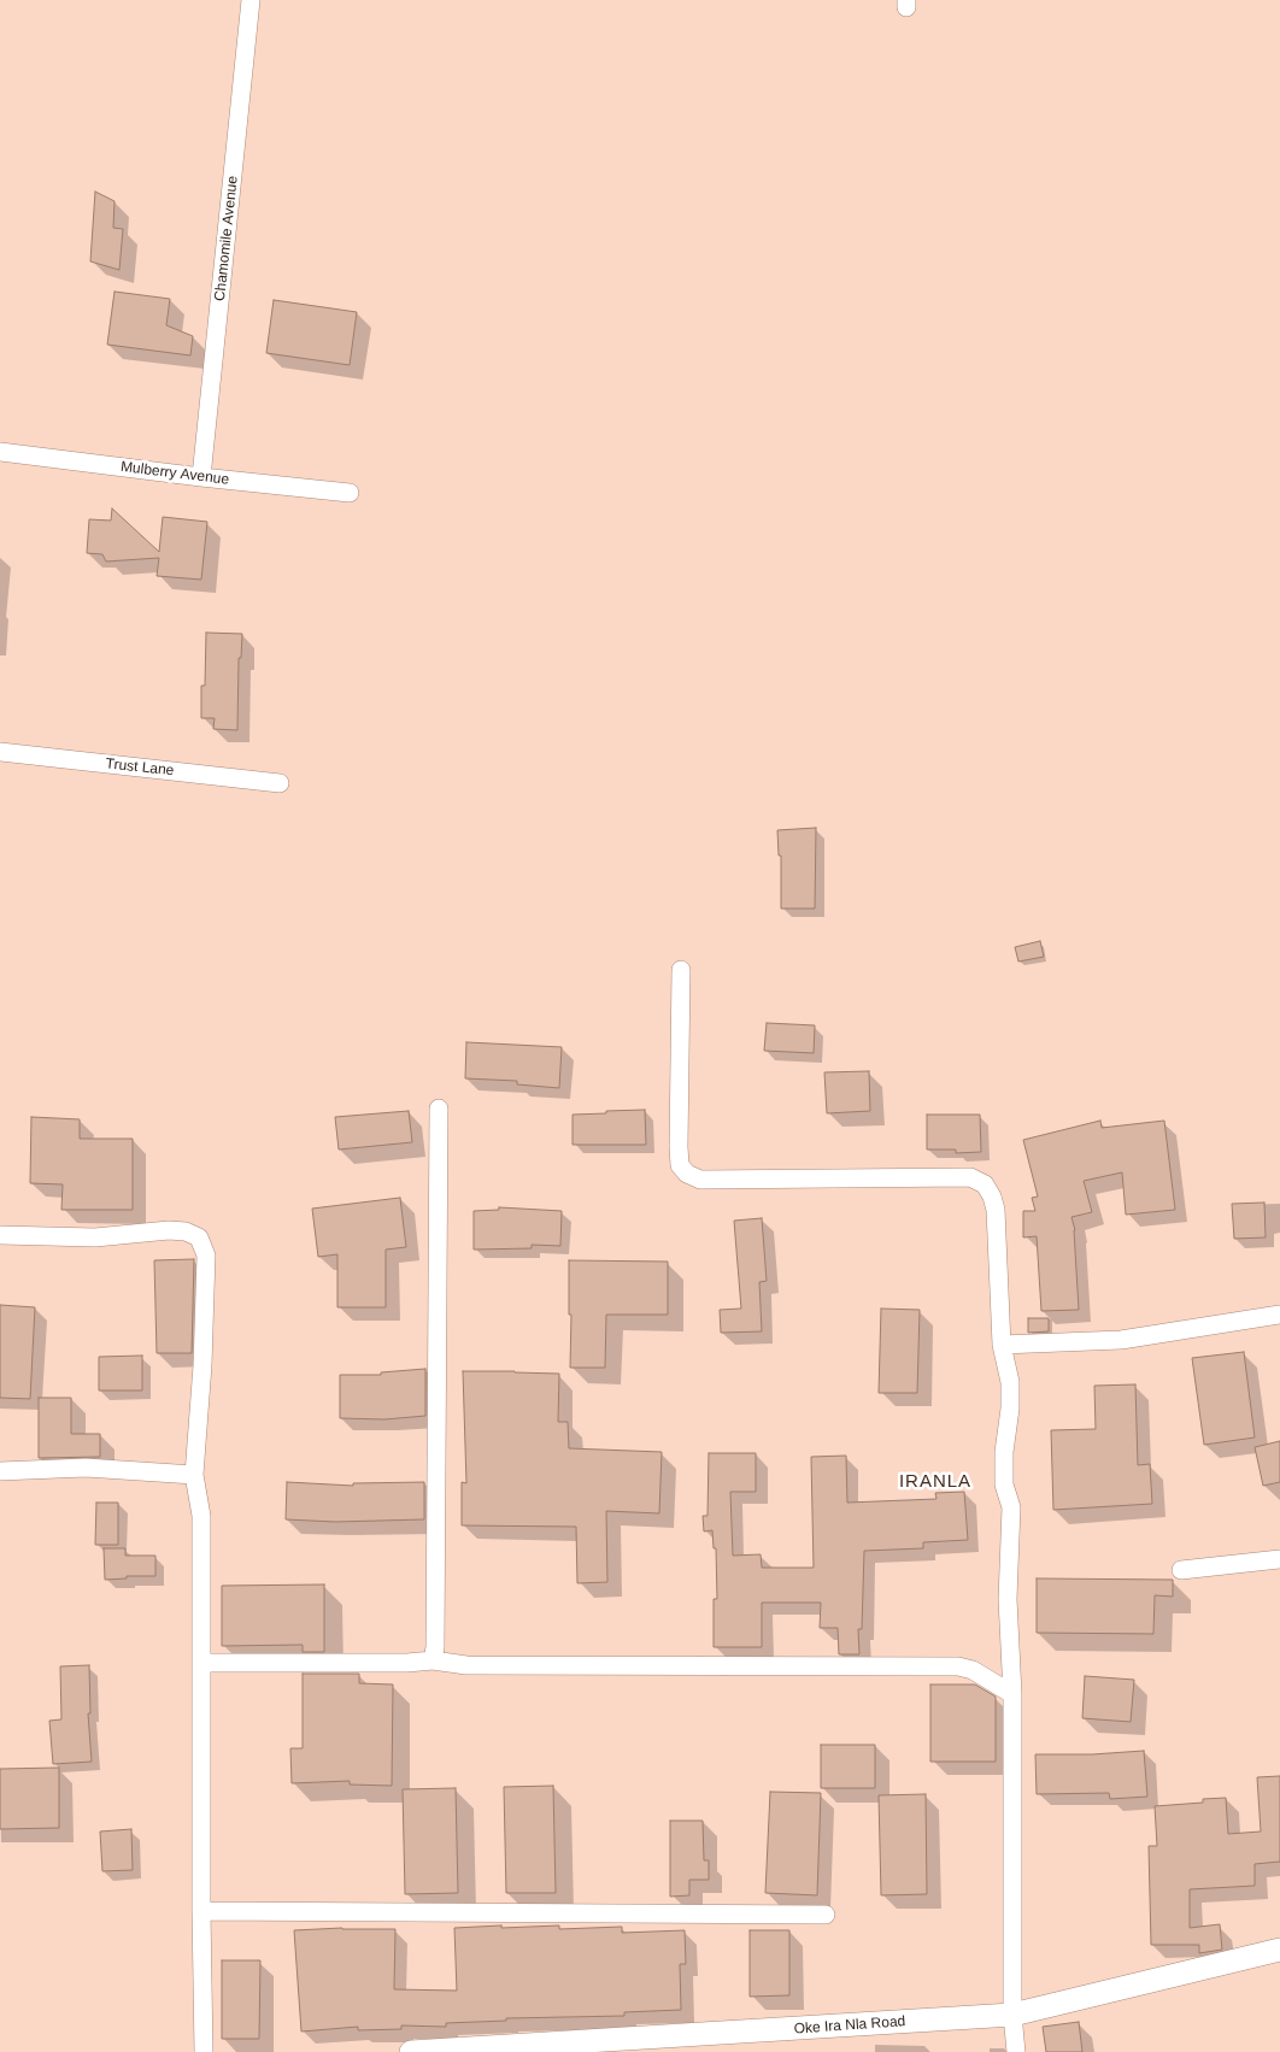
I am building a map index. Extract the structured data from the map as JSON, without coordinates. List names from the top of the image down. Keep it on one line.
{"streets":{"street":["Chamomile Avenue","Mulberry Avenue","Trust Lane","Oke Ira Nla Road"]},"crossings":[["Chamomile Avenue","Mulberry Avenue"]],"districts":["IRANLA"]}
